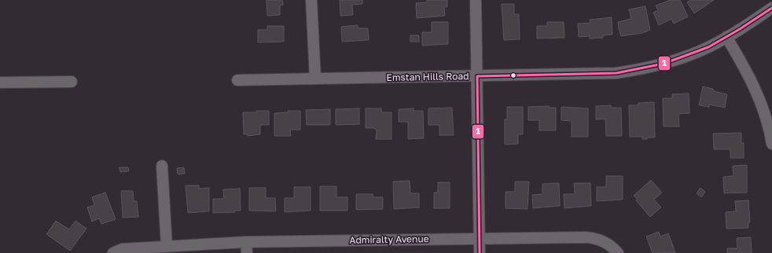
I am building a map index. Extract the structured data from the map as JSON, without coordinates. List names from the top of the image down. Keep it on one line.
{"streets":{"street":["Emstan Hills Road","Admiralty Avenue"]},"lines":["transit line 1"]}
